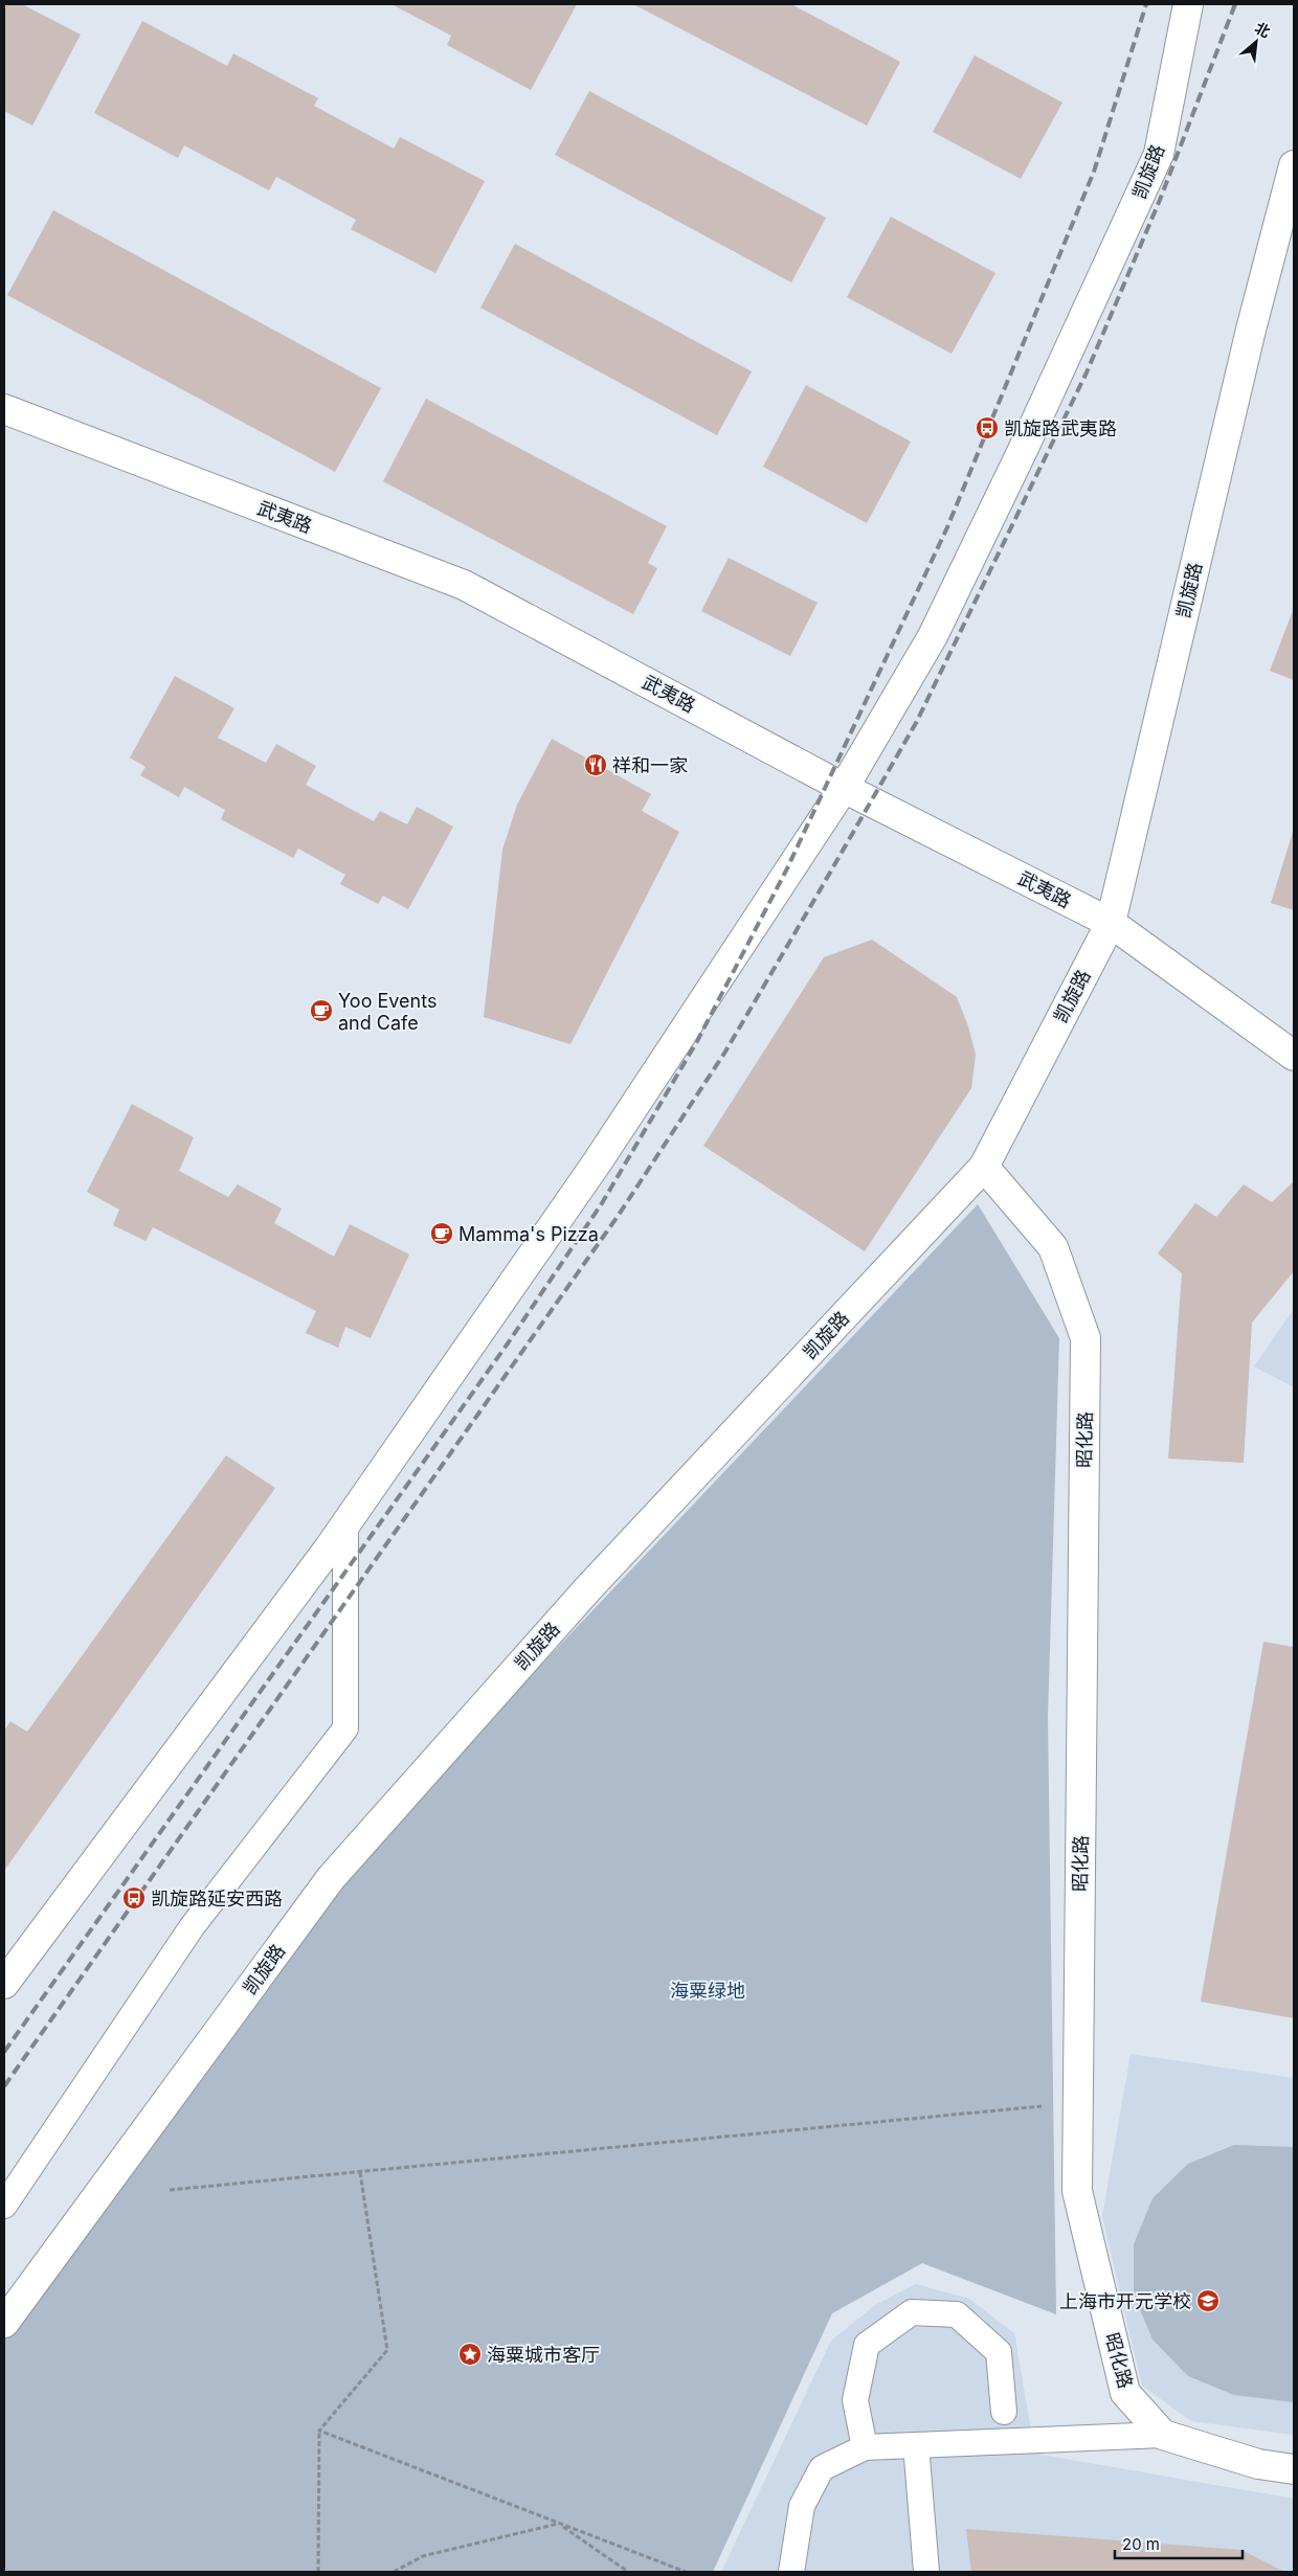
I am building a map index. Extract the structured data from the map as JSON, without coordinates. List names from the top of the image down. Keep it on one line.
{"streets":{"street":["凯旋路","武夷路","昭化路"]},"crossings":[["凯旋路","武夷路"],["凯旋路","昭化路"]],"parks":["海粟绿地"],"places":{"bus stop":["凯旋路武夷路","凯旋路延安西路"],"restaurant":["祥和一家"],"cafe":["Yoo Events and Cafe","Mamma's Pizza"],"school or university":["上海市开元学校"],"place":["海粟城市客厅"]},"scale_bar":"20 m","north":"top right"}
